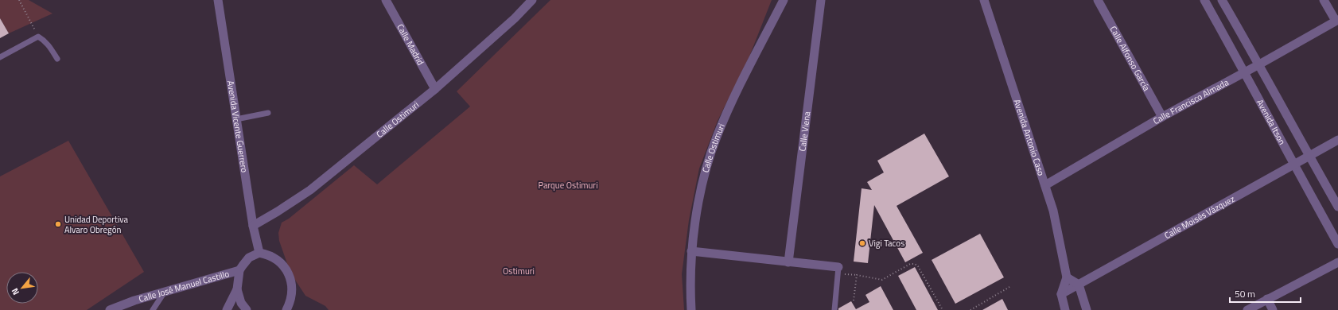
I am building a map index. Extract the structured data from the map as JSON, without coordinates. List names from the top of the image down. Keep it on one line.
{"streets":{"street":["Calle Madrid","Calle Alfonso García","Calle Francisco Almada","Calle Ostimuri","Avenida Itson","Avenida Vicente Guerrero","Calle Viena","Avenida Antonio Caso","Calle Moisés Vázquez","Calle José Manuel Castillo"]},"crossings":[["Calle Madrid","Calle Ostimuri"],["Calle Alfonso García","Calle Francisco Almada"],["Calle Francisco Almada","Avenida Itson"],["Calle Francisco Almada","Avenida Antonio Caso"],["Calle Ostimuri","Avenida Vicente Guerrero"],["Avenida Itson","Calle Moisés Vázquez"],["Avenida Antonio Caso","Calle Moisés Vázquez"]],"parks":["Parque Ostimuri","Ostimuri"],"places":["Unidad Deportiva Alvaro Obregón","Vigi Tacos"],"scale_bar":"50 m","north":"bottom left"}
